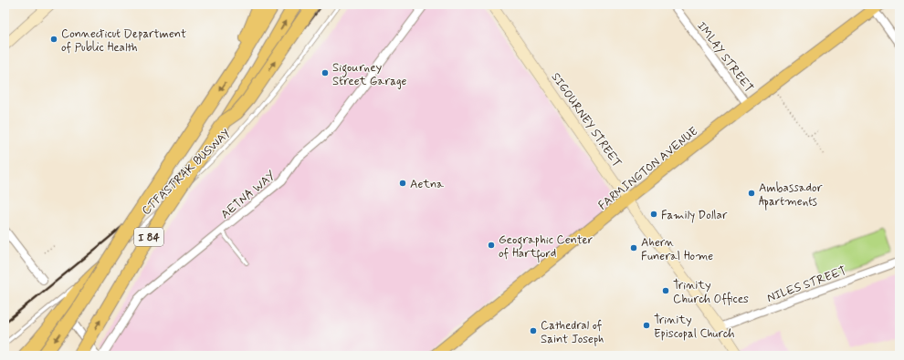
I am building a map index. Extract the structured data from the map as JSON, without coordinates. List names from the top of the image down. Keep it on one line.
{"streets":{"highway":["I 84"],"main road":["SIGOURNEY STREET","FARMINGTON AVENUE"],"street":["IMLAY STREET","AETNA WAY","NILES STREET"],"lane":["CTFASTRAK BUSWAY"]},"crossings":[["IMLAY STREET","FARMINGTON AVENUE"],["SIGOURNEY STREET","FARMINGTON AVENUE"],["SIGOURNEY STREET","NILES STREET"]],"places":["Connecticut Department of Public Health","Sigourney Street Garage","Aetna","Ambassador Apartments","Family Dollar","Geographic Center of Hartford","Ahern Funeral Home","Trinity Church Offices","Trinity Episcopal Church","Cathedral of Saint Joseph"]}
